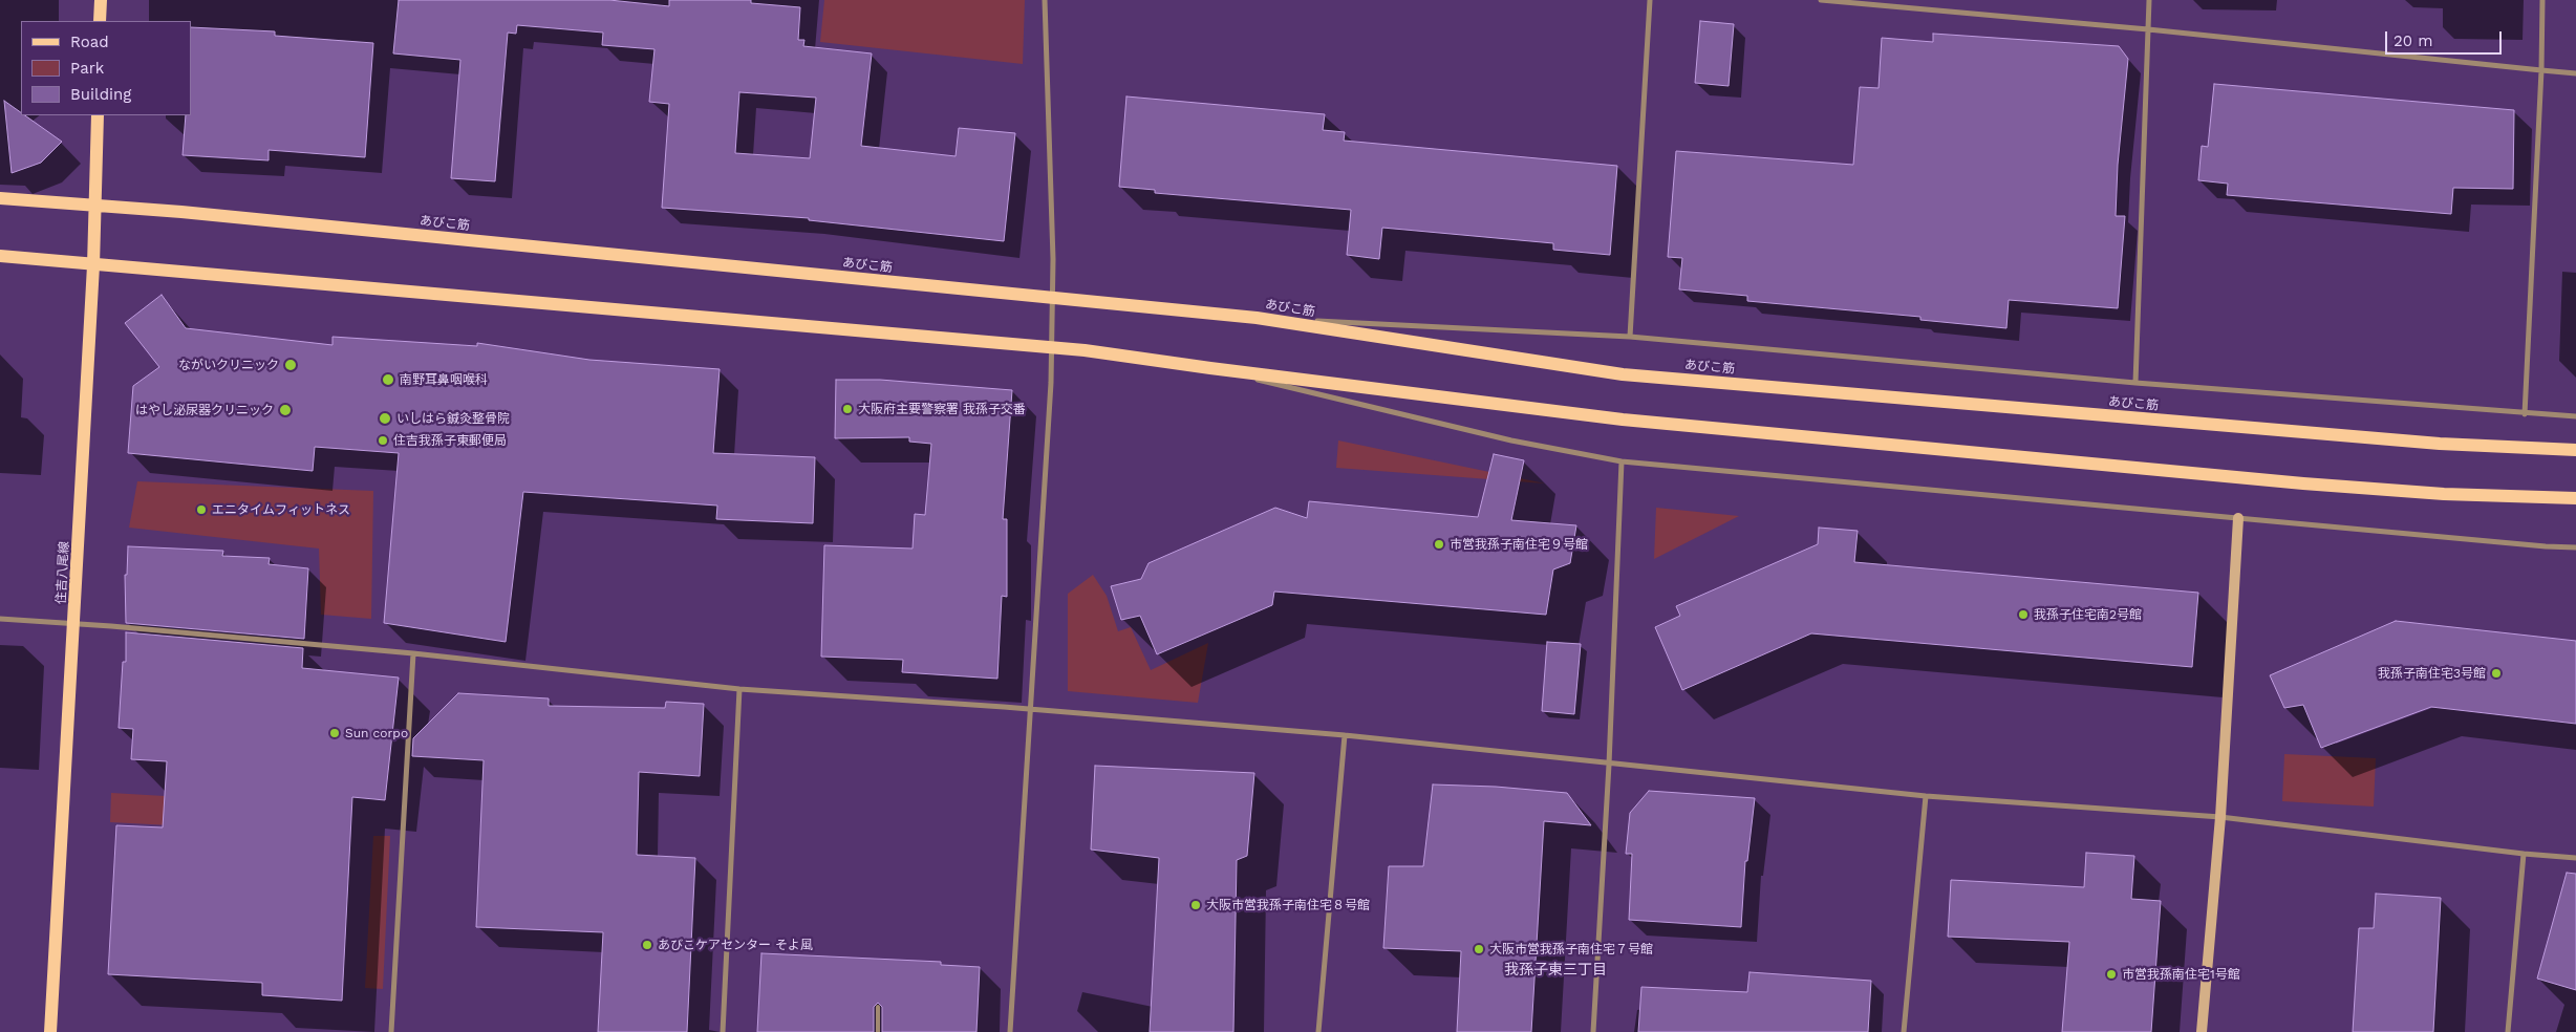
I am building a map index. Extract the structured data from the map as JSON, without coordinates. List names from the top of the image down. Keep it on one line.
{"streets":{"main road":["あびこ筋","住吉八尾線"]},"crossings":[["あびこ筋","住吉八尾線"]],"districts":["我孫子東三丁目"],"places":["ながいクリニック","南野耳鼻咽喉科","大阪府主要警察署 我孫子交番","はやし泌尿器クリニック","いしはら鍼灸整骨院","住吉我孫子東郵便局","エニタイムフィットネス","市営我孫子南住宅９号館","我孫子住宅南2号館","我孫子南住宅3号館","Sun corpo","大阪市営我孫子南住宅８号館","あびこケアセンター そよ風","大阪市営我孫子南住宅７号館","市営我孫南住宅1号館"],"legend":["Road","Park","Building"],"scale_bar":"20 m"}
